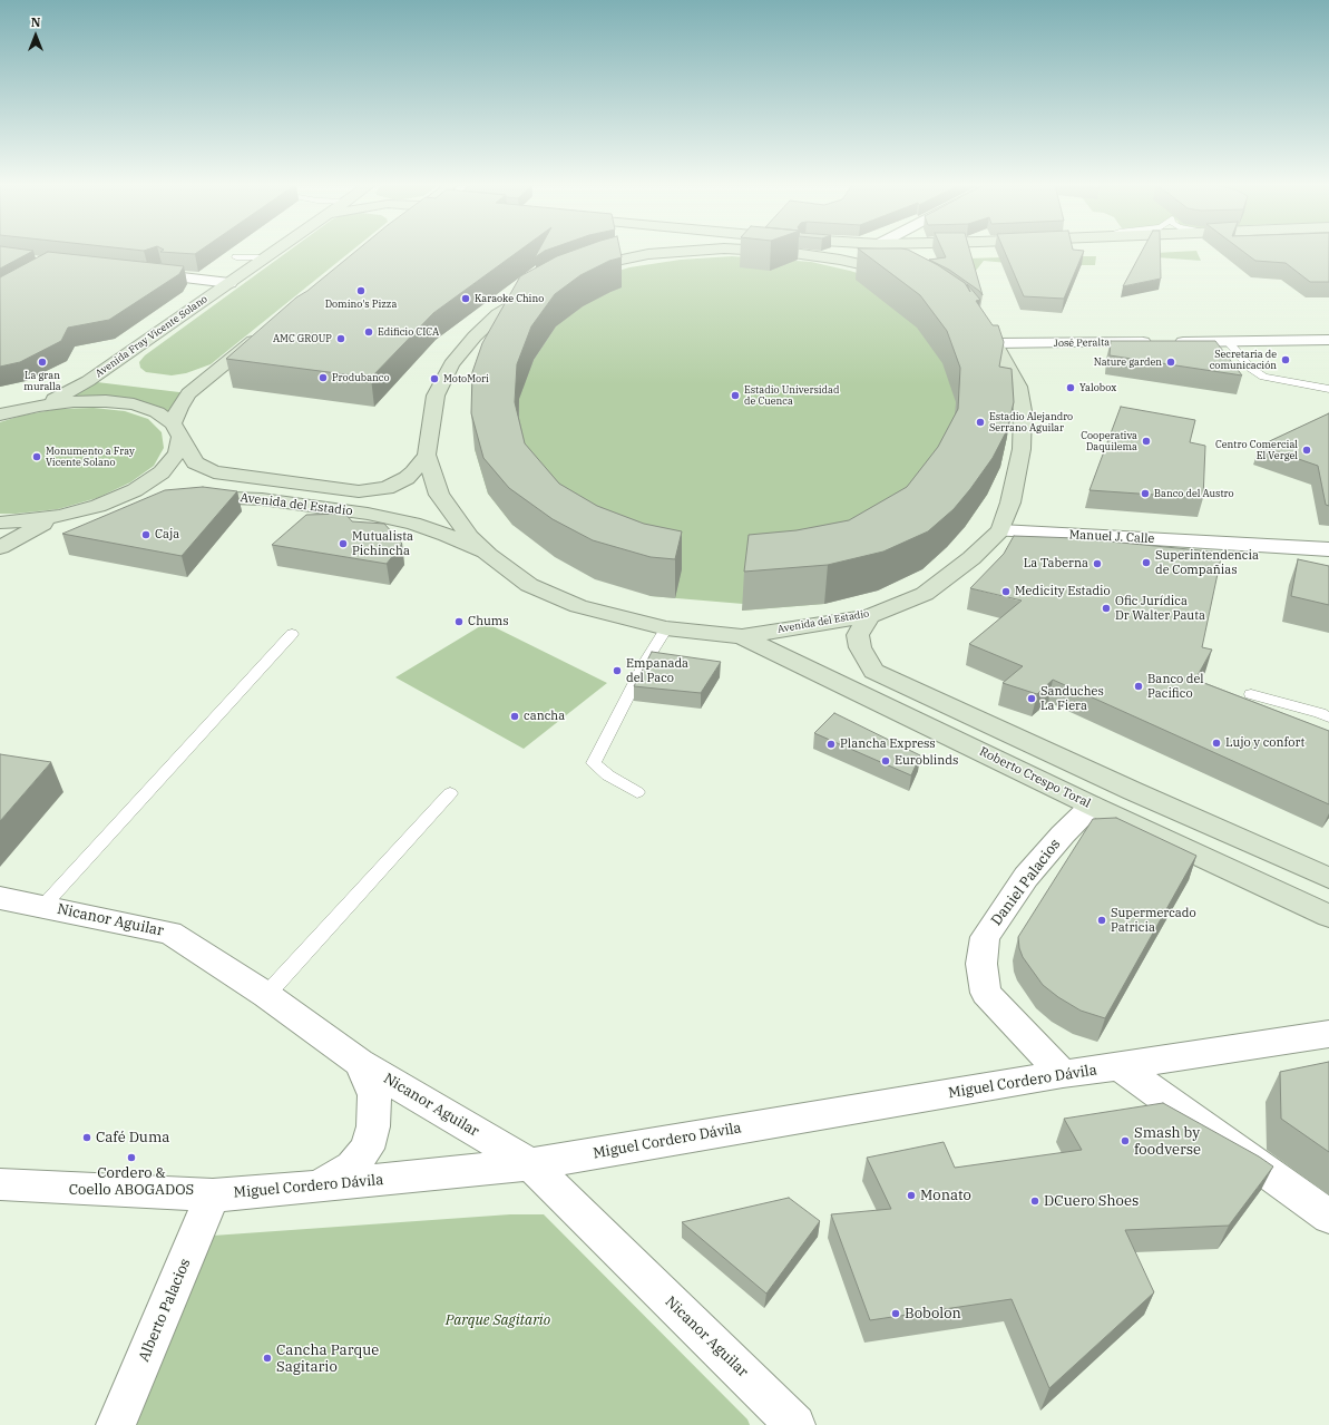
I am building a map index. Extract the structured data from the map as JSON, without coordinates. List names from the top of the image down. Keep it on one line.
{"streets":{"main road":["Avenida Fray Vicente Solano","Avenida del Estadio","Roberto Crespo Toral"],"street":["José Peralta","Manuel J. Calle","Daniel Palacios","Nicanor Aguilar","Miguel Cordero Dávila","Alberto Palacios"]},"crossings":[["José Peralta","Avenida del Estadio"],["Avenida del Estadio","Manuel J. Calle"],["Avenida del Estadio","Roberto Crespo Toral"],["Roberto Crespo Toral","Daniel Palacios"],["Daniel Palacios","Miguel Cordero Dávila"],["Nicanor Aguilar","Miguel Cordero Dávila"],["Miguel Cordero Dávila","Alberto Palacios"]],"parks":["Parque Sagitario"],"places":["Domino's Pizza","Karaoke Chino","Edificio CICA","AMC GROUP","Secretaria de comunicación","La gran muralla","Nature garden","Produbanco","MotoMori","Yalobox","Estadio Universidad de Cuenca","Estadio Alejandro Serrano Aguilar","Cooperativa Daquilema","Centro Comercial El Vergel","Monumento a Fray Vicente Solano","Banco del Austro","Caja","Mutualista Pichincha","Superintendencia de Compañias","La Taberna","Medicity Estadio","Ofic Jurídica Dr Walter Pauta","Chums","Empanada del Paco","Banco del Pacifico","Sanduches La Fiera","cancha","Lujo y confort","Plancha Express","Euroblinds","Supermercado Patricia","Café Duma","Smash by foodverse","Cordero & Coello ABOGADOS","Monato","DCuero Shoes","Bobolon","Cancha Parque Sagitario"],"north":"top"}
